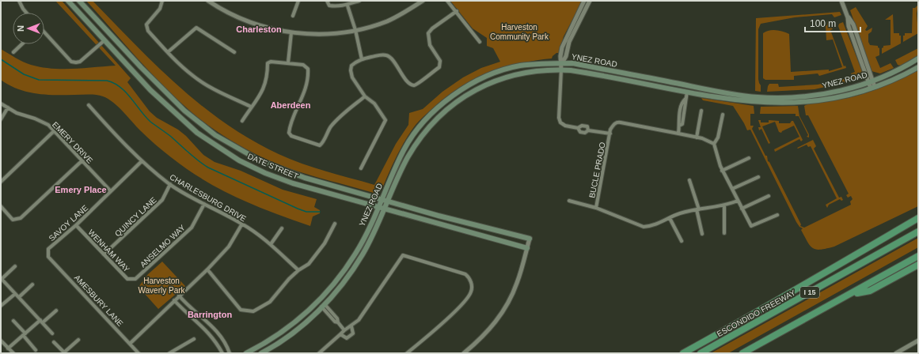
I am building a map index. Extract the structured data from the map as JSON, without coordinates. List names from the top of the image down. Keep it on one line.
{"streets":{"highway":["I 15","ESCONDIDO FREEWAY"],"main road":["YNEZ ROAD","DATE STREET"],"street":["EMERY DRIVE","BUCLE PRADO","CHARLESBURG DRIVE","QUINCY LANE","SAVOY LANE","ANSELMO WAY","WENHAM WAY","AMESBURY LANE"]},"crossings":[["YNEZ ROAD","DATE STREET"],["YNEZ ROAD","BUCLE PRADO"],["EMERY DRIVE","SAVOY LANE"],["CHARLESBURG DRIVE","QUINCY LANE"],["CHARLESBURG DRIVE","SAVOY LANE"],["CHARLESBURG DRIVE","ANSELMO WAY"],["QUINCY LANE","WENHAM WAY"],["SAVOY LANE","WENHAM WAY"],["SAVOY LANE","AMESBURY LANE"],["ANSELMO WAY","WENHAM WAY"]],"districts":["Charleston","Aberdeen","Emery Place","Barrington"],"parks":["Harveston Community Park","Harveston Waverly Park"],"scale_bar":"100 m","north":"left"}
